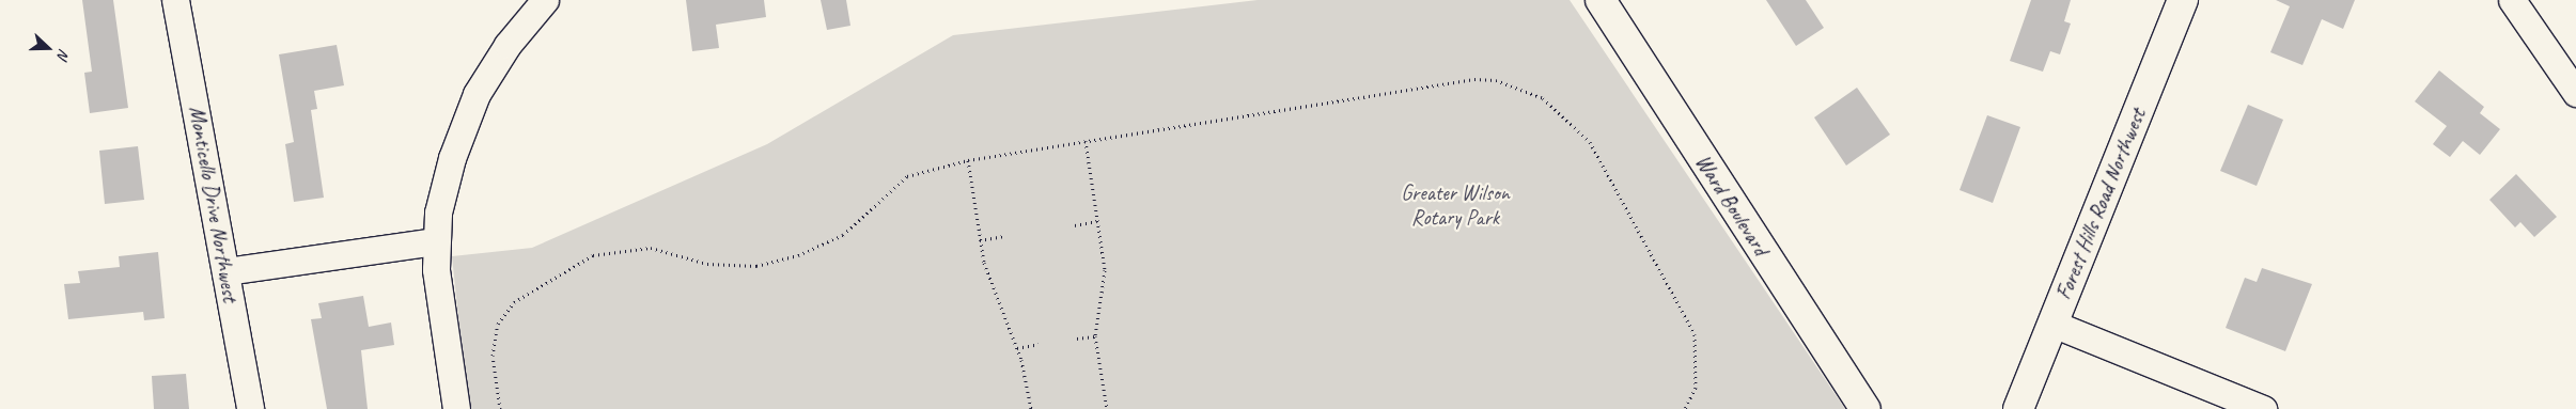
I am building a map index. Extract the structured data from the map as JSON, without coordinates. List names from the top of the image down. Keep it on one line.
{"streets":{"main road":["Forest Hills Road Northwest","Ward Boulevard"],"street":["Monticello Drive Northwest"]},"parks":["Greater Wilson Rotary Park"],"north":"right"}
